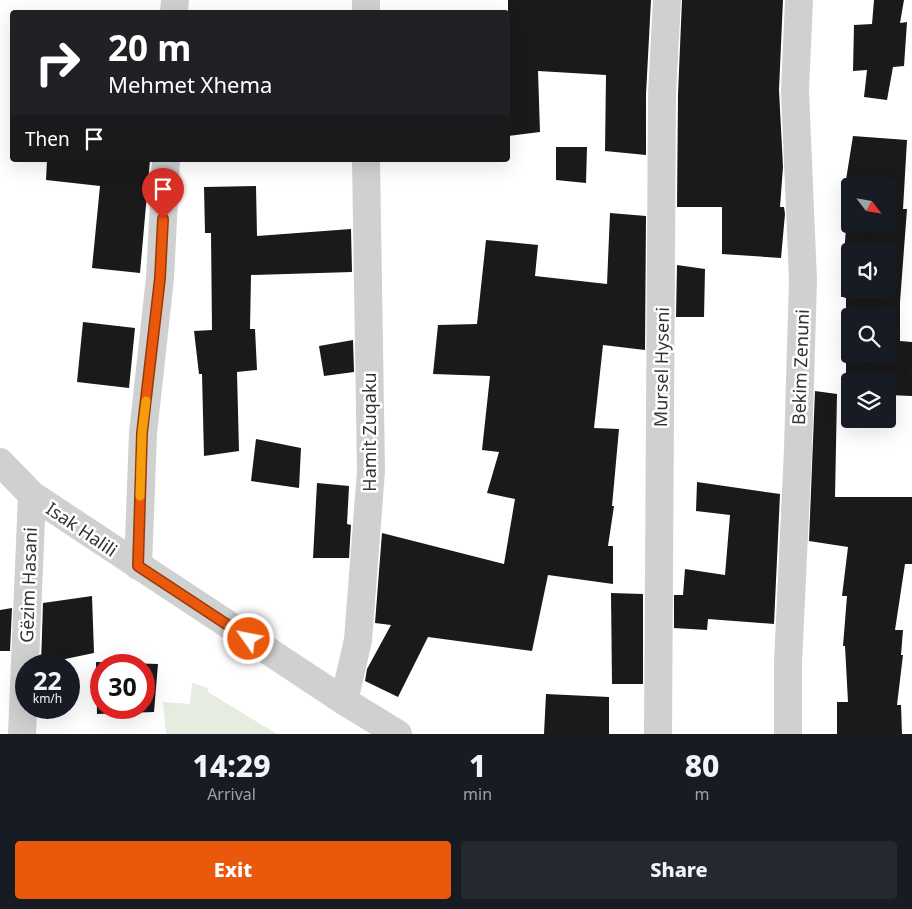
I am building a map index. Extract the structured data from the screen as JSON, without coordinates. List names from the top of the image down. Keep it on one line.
{"streets":{"street":["Mursel Hyseni","Bekim Zenuni","Hamit Zuqaku","Isak Halili","Gëzim Hasani"]},"crossings":[["Hamit Zuqaku","Isak Halili"],["Isak Halili","Gëzim Hasani"]],"north":"bottom right","page":{"turn":["20 m","Mehmet Xhema"],"then":"Then","speed":"22 km/h","limit":"30","eta":["14:29","Arrival","1","min","80","m"],"buttons":["Exit","Share"]}}
